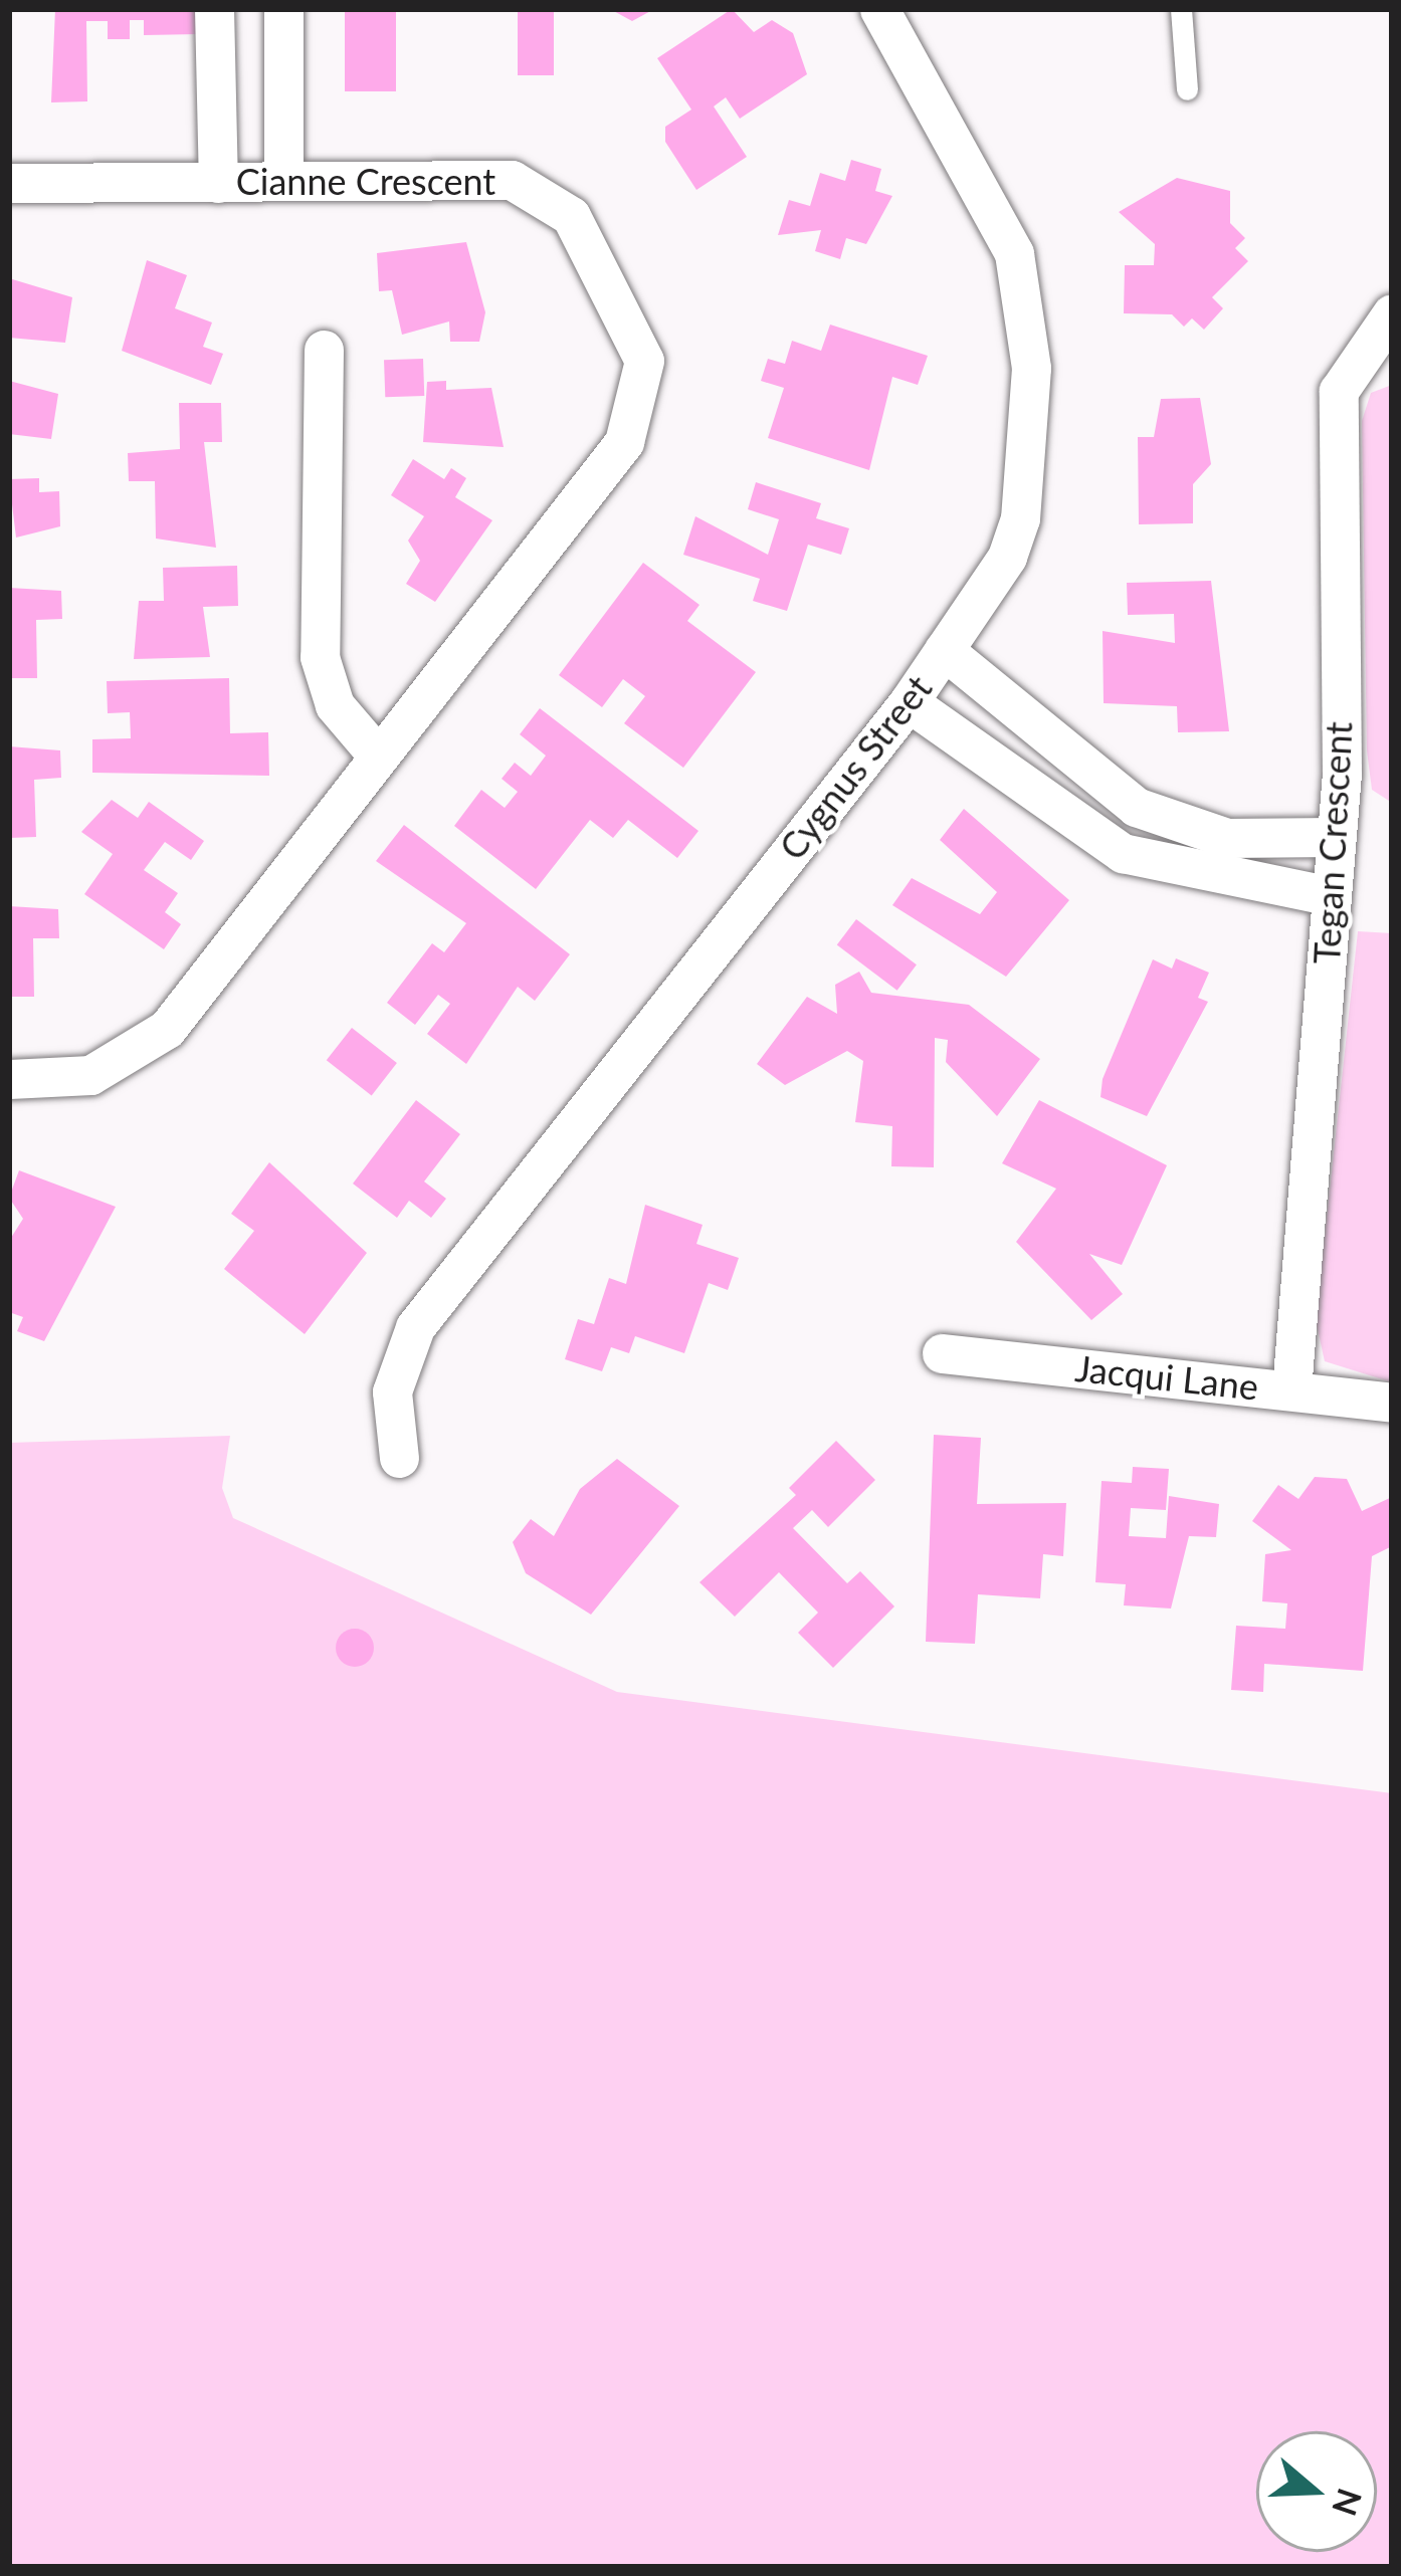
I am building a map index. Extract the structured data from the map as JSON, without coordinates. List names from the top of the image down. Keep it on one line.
{"streets":{"street":["Cianne Crescent","Cygnus Street","Tegan Crescent","Jacqui Lane"]},"crossings":[["Tegan Crescent","Jacqui Lane"]],"north":"right"}
